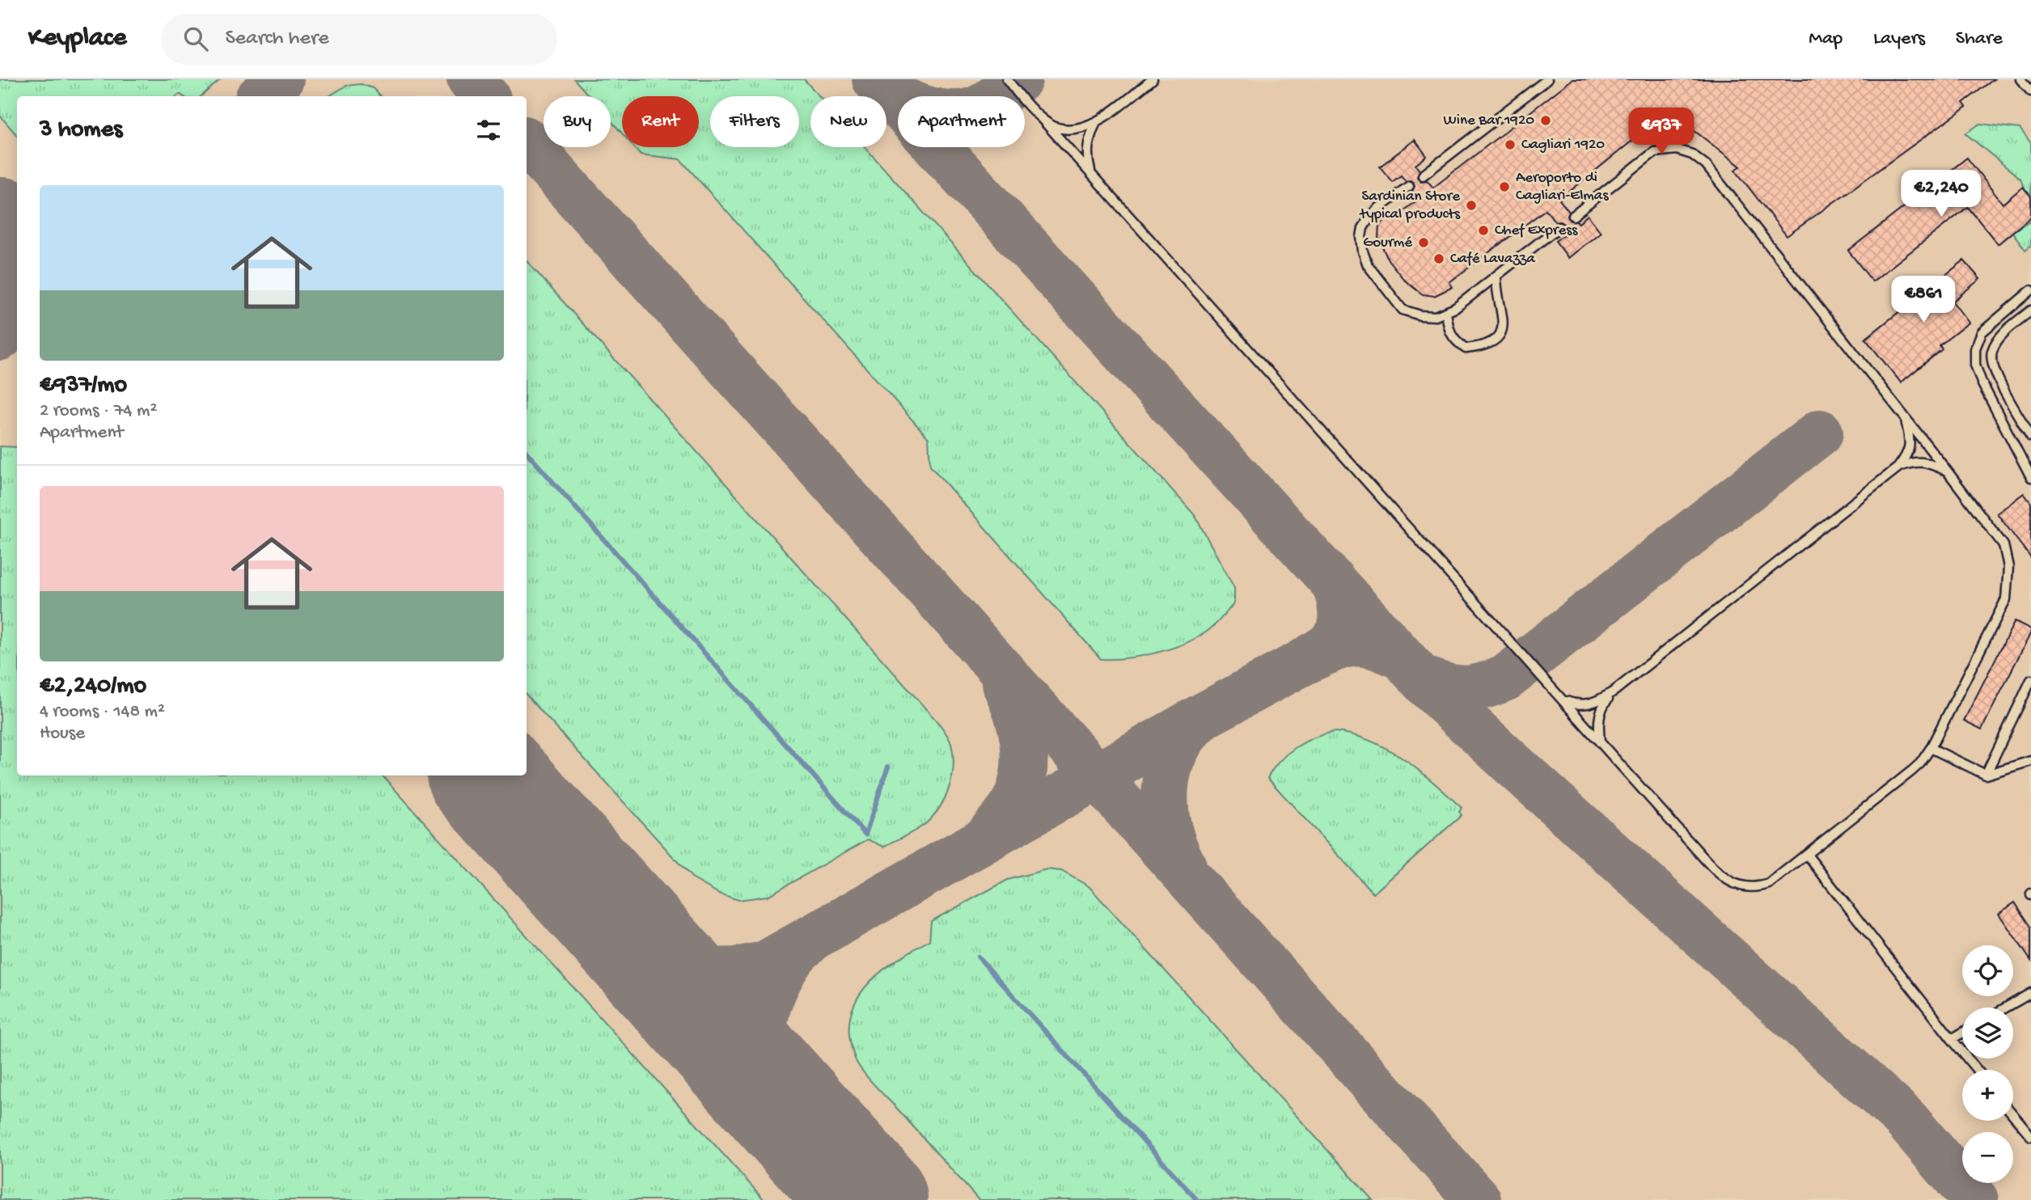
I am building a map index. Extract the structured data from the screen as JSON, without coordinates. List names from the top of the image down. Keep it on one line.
{"places":["Wine Bar 1920","Cagliari 1920","Aeroporto di Cagliari-Elmas","Sardinian Store typical products","Chef Express","Gourmé","Café Lavazza"],"page":{"header":"Keyplace","search":"Search here","nav":["Map","Layers","Share"],"chip":["Buy","Rent","Filters","New","Apartment"],"heading":"3 homes","price":["€937","€2,240","€861"],"list":[{"name":"€937/mo","note":"2 rooms · 74 m² · Apartment"},{"name":"€2,240/mo","note":"4 rooms · 148 m² · House"}],"map_buttons":["+","−"]}}
